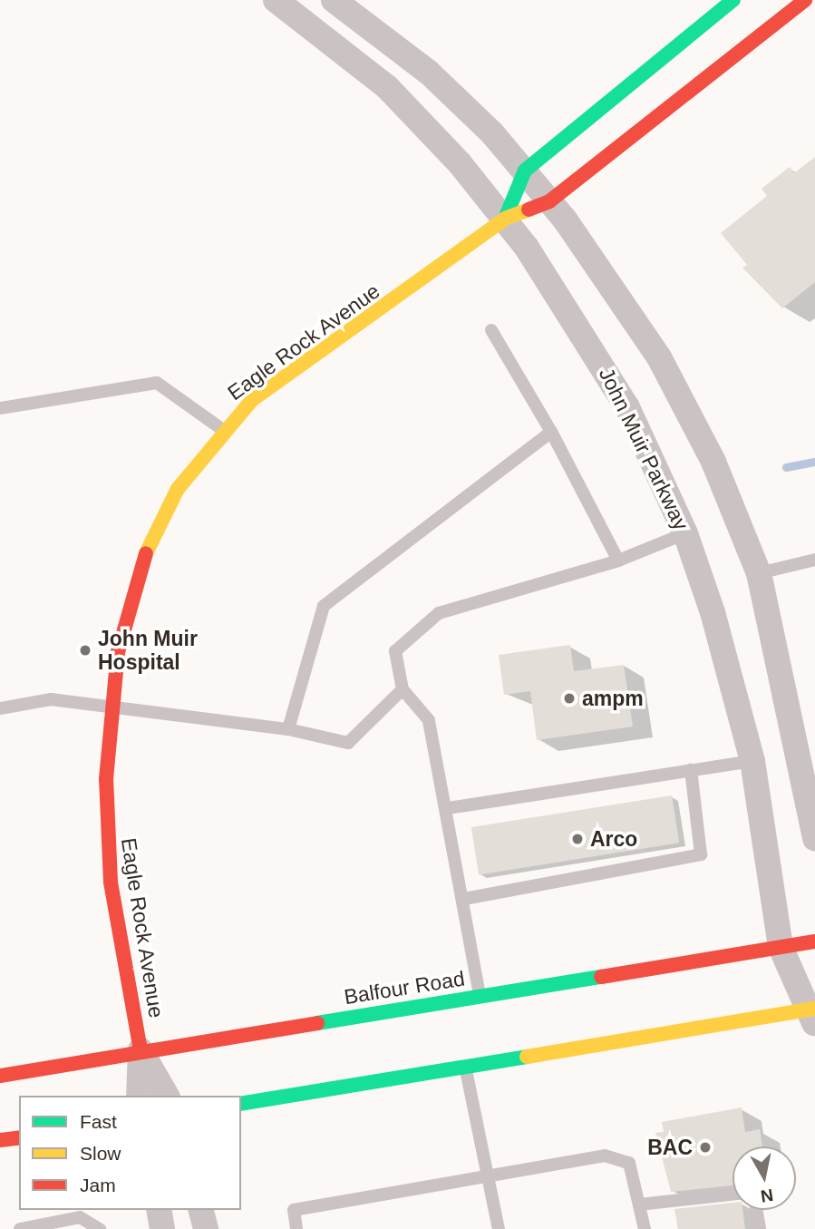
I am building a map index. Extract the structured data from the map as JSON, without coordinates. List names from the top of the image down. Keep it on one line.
{"streets":{"street":["Eagle Rock Avenue","John Muir Parkway","Balfour Road"]},"crossings":[["Eagle Rock Avenue","John Muir Parkway"],["Eagle Rock Avenue","Balfour Road"],["John Muir Parkway","Balfour Road"]],"places":["John Muir Hospital","ampm","Arco","BAC"],"legend":["Fast","Slow","Jam"],"north":"bottom"}
